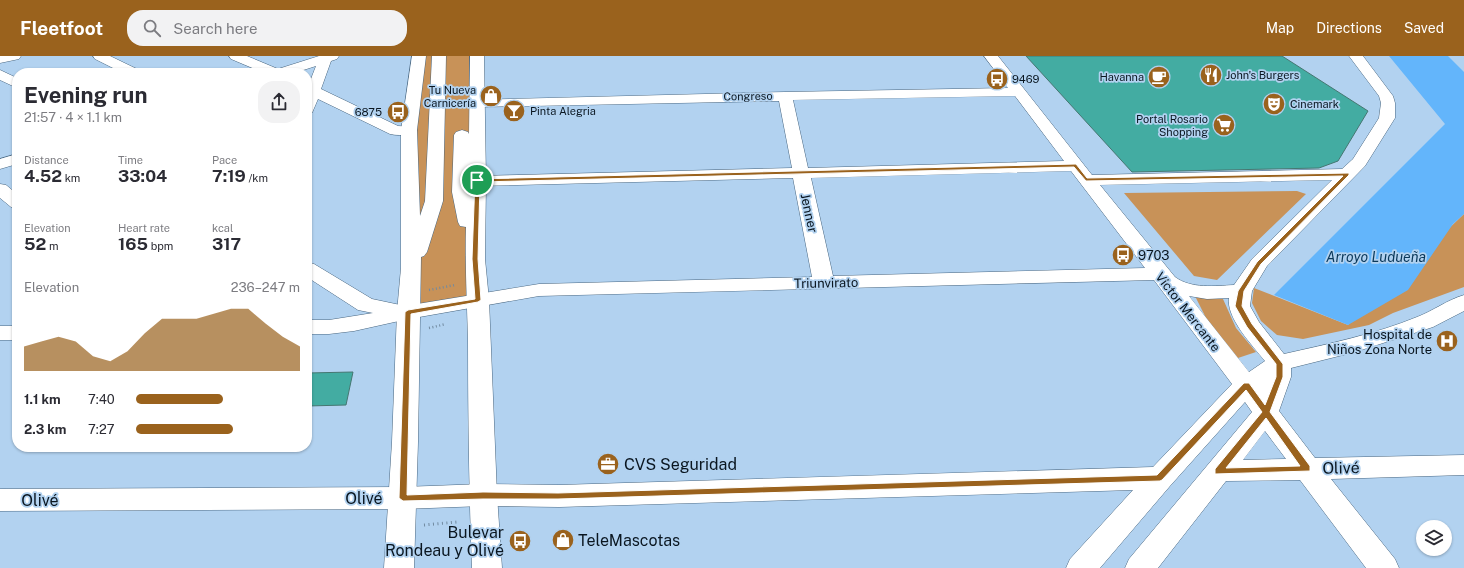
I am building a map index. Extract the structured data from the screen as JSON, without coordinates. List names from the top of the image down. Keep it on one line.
{"streets":{"street":["Congreso","Jenner","Triunvirato","Víctor Mercante","Olivé"]},"crossings":[["Congreso","Jenner"],["Congreso","Víctor Mercante"],["Jenner","Triunvirato"],["Triunvirato","Víctor Mercante"],["Víctor Mercante","Olivé"]],"water":["Arroyo Ludueña"],"places":{"restaurant":["John's Burgers"],"cafe":["Havanna"],"bus stop":["9469","6875","9703","Bulevar Rondeau y Olivé"],"shop":["Tu Nueva Carnicería","TeleMascotas"],"theatre":["Cinemark"],"bar":["Pinta Alegria"],"supermarket":["Portal Rosario Shopping"],"hospital":["Hospital de Niños Zona Norte"],"office":["CVS Seguridad"]},"page":{"header":"Fleetfoot","search":"Search here","nav":["Map","Directions","Saved"],"heading":["Evening run","21:57 · 4 × 1.1 km"],"stats":[["Distance","4.52 km"],["Time","33:04"],["Pace","7:19 /km"],["Elevation","52 m"],["Heart rate","165 bpm"],["kcal","317"]],"chart":["Elevation","236–247 m"],"list":[{"name":"1.1 km","note":"7:40"},{"name":"2.3 km","note":"7:27"}]}}
